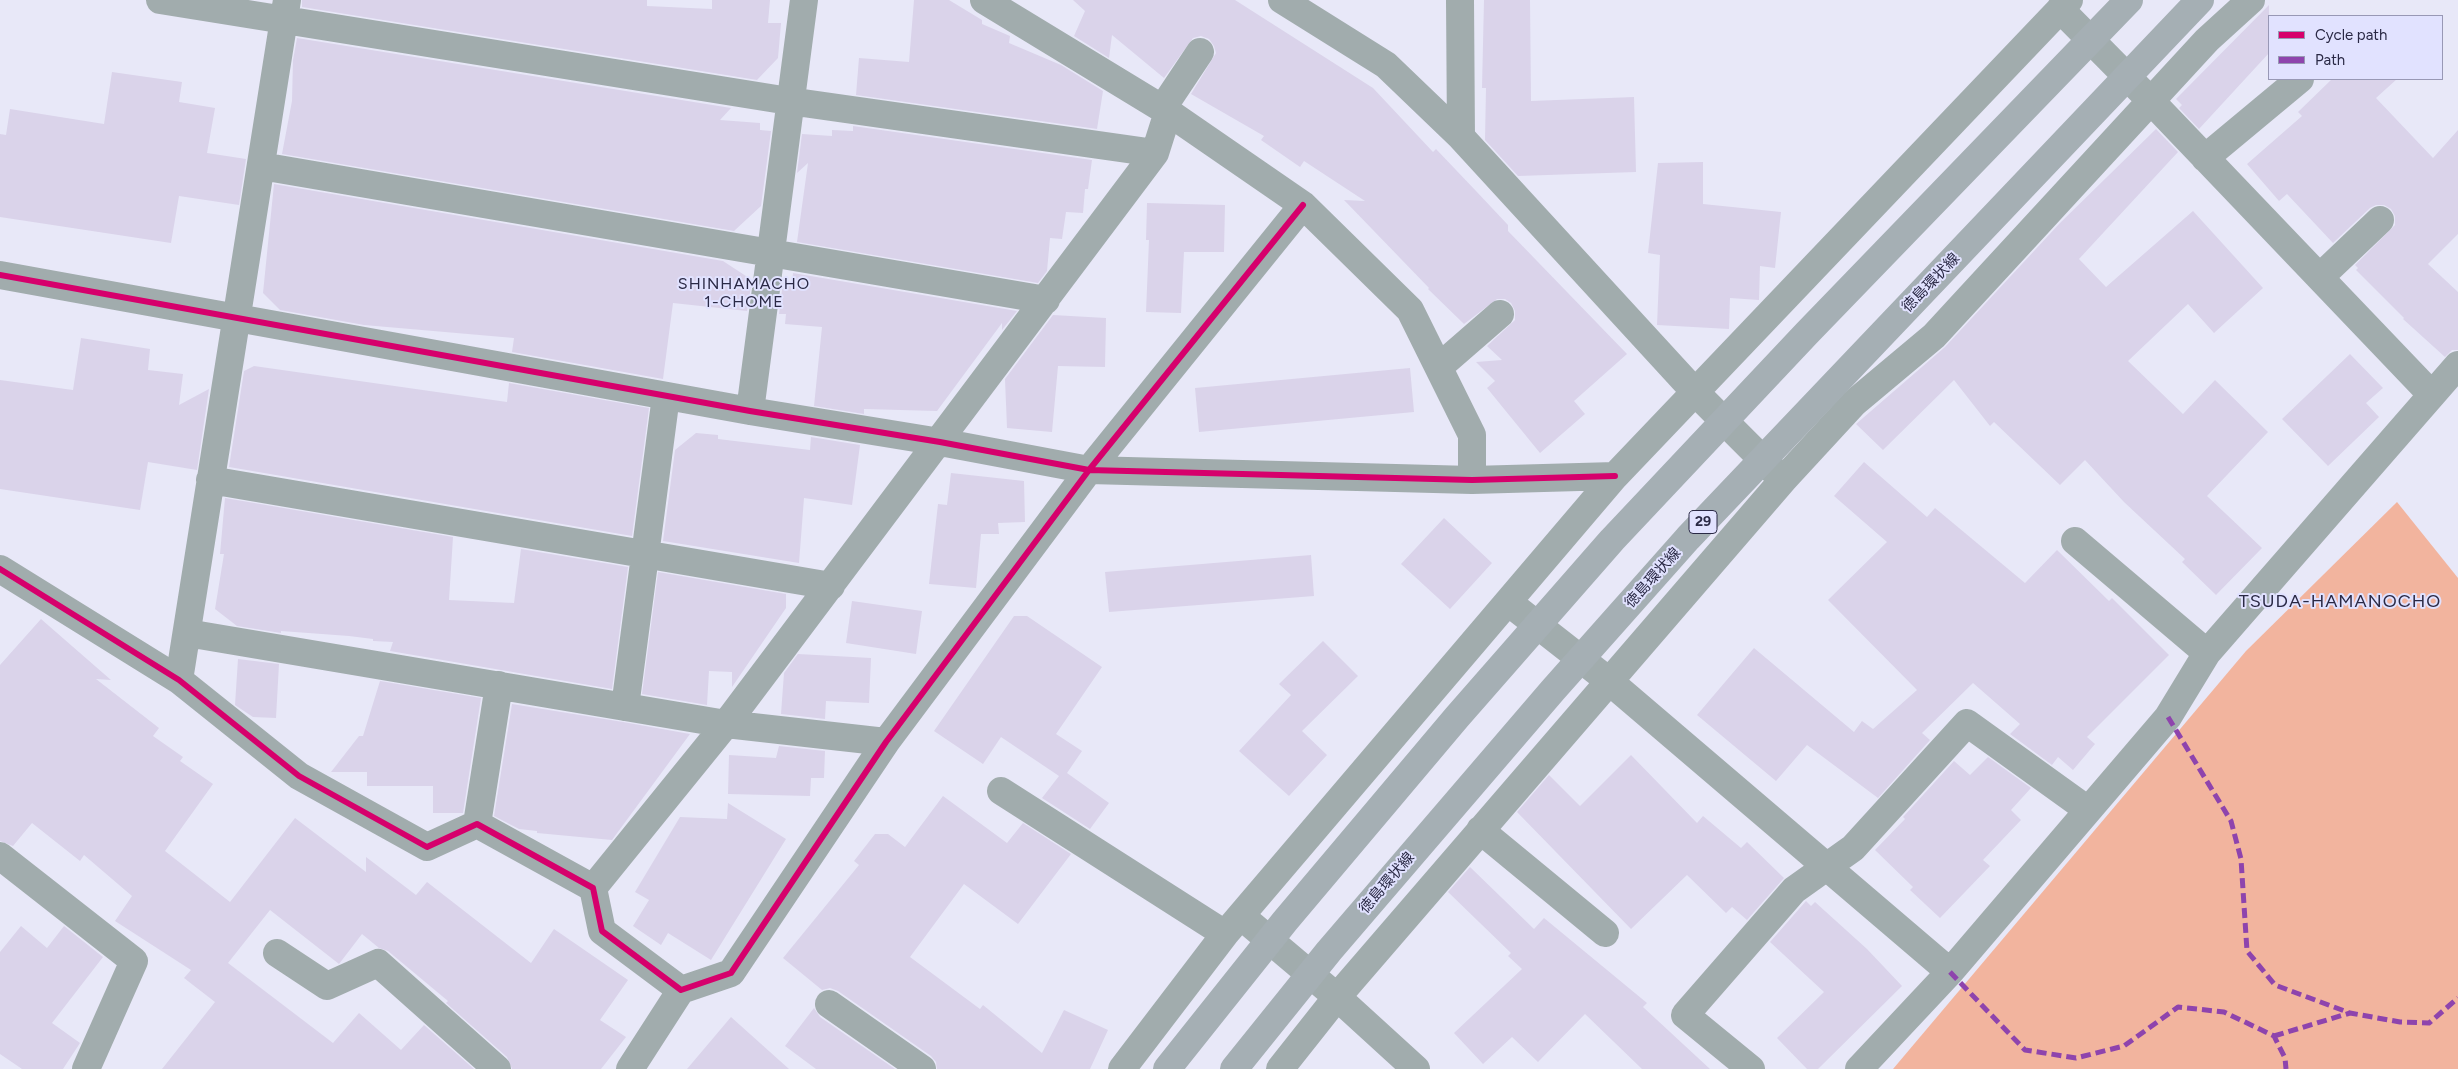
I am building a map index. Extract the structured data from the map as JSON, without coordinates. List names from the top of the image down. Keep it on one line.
{"streets":{"main road":["徳島環状線","29"]},"districts":["SHINHAMACHO 1-CHOME","TSUDA-HAMANOCHO"],"legend":["Cycle path","Path"]}
